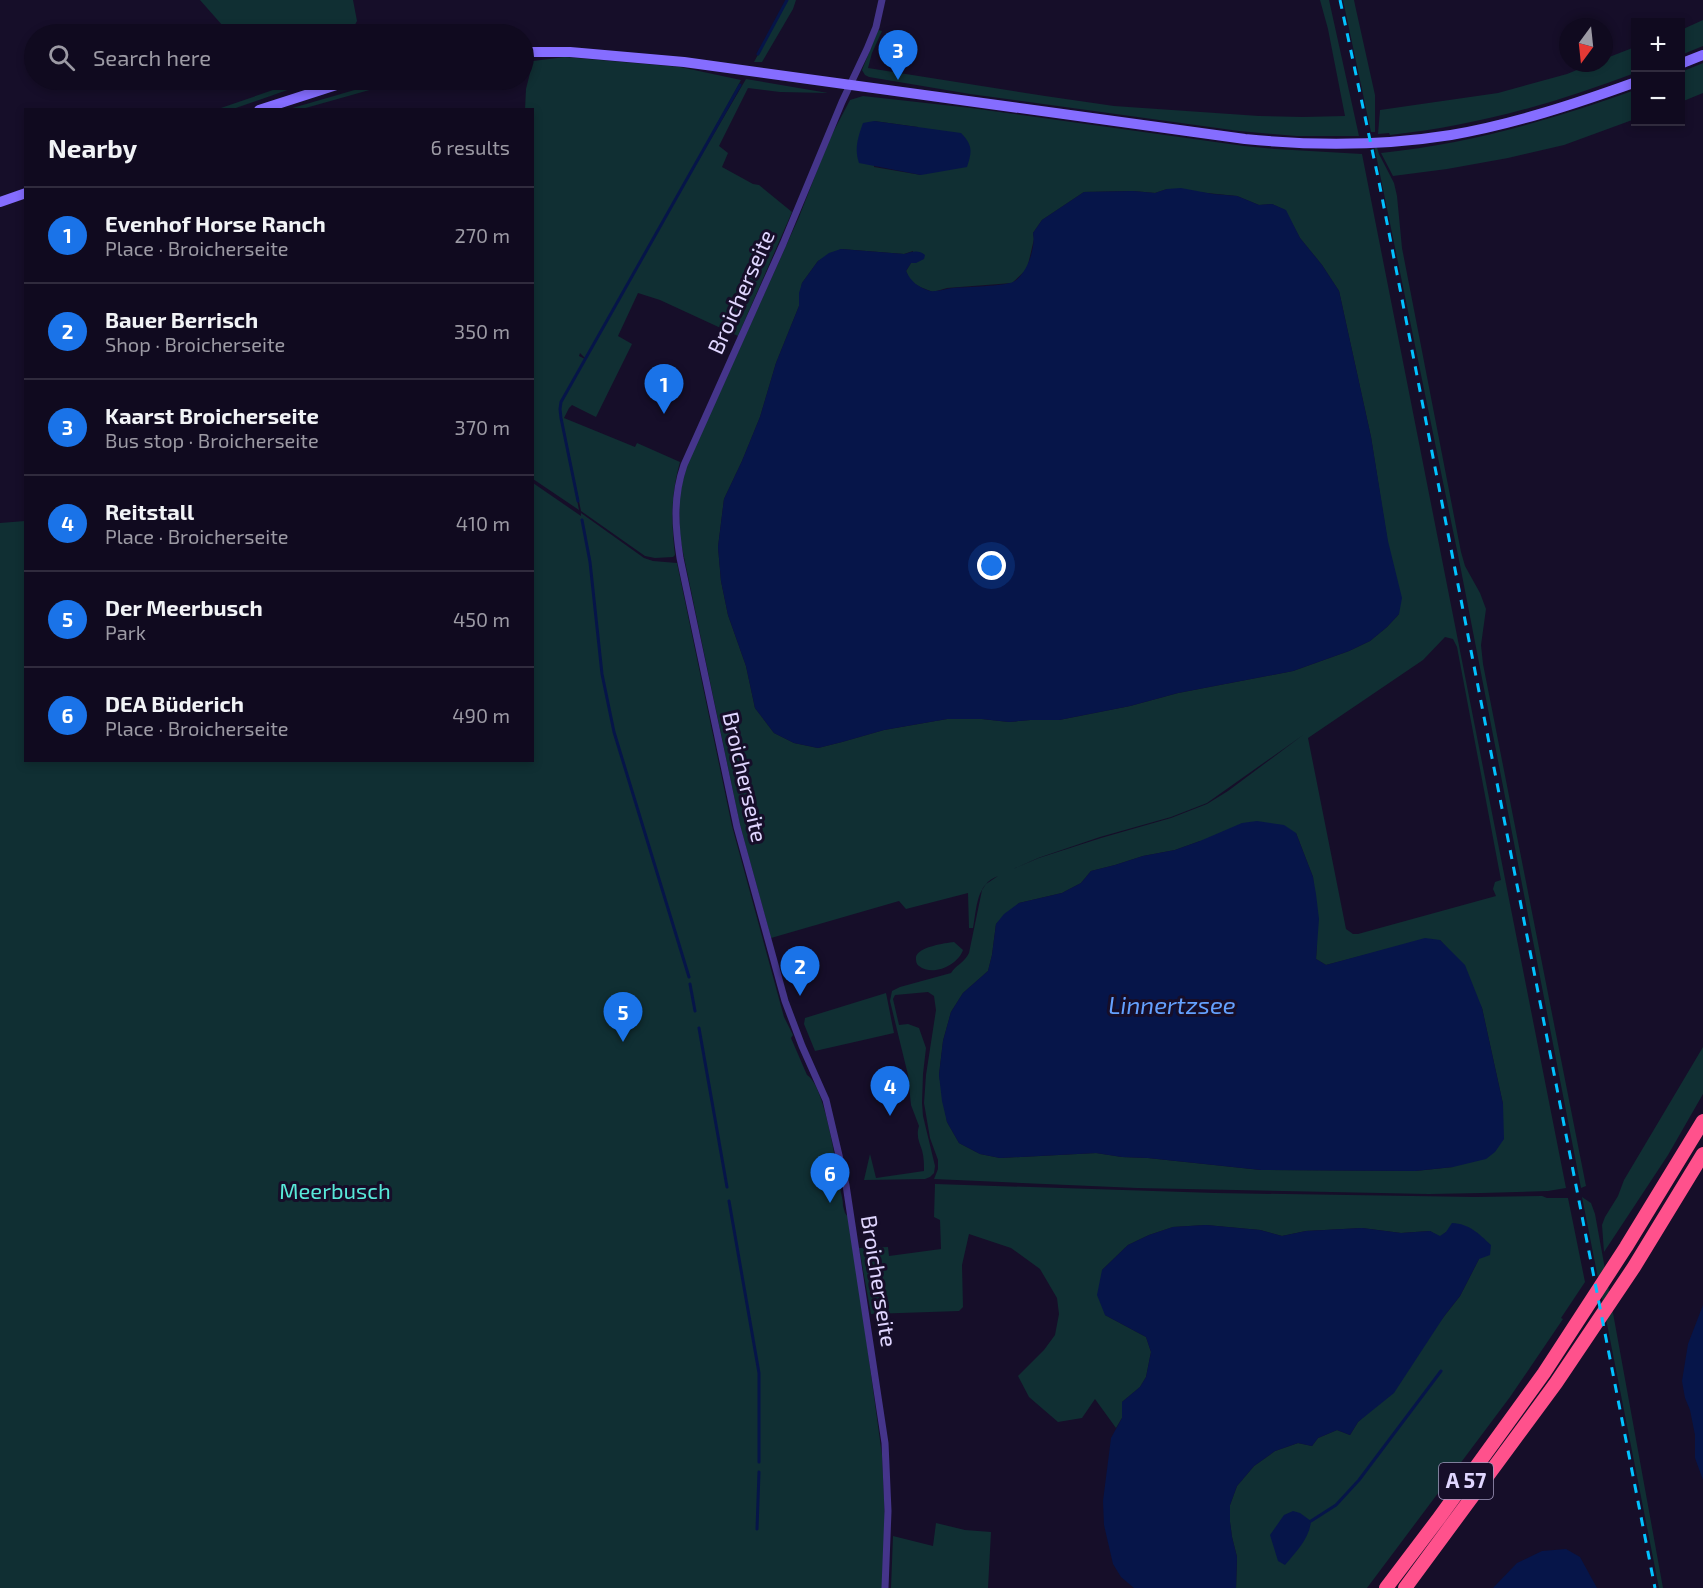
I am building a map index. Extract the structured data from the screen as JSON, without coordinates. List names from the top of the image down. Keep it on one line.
{"streets":{"highway":["A 57"],"street":["Broicherseite"]},"water":["Linnertzsee"],"parks":["Meerbusch"],"north":"bottom","page":{"map_buttons":["+","−"],"search":"Search here","pins":["3","1","2","5","4","6"],"heading":["Nearby","6 results"],"list":[{"mark":"1","name":"Evenhof Horse Ranch","note":"Place · Broicherseite","value":"270 m"},{"mark":"2","name":"Bauer Berrisch","note":"Shop · Broicherseite","value":"350 m"},{"mark":"3","name":"Kaarst Broicherseite","note":"Bus stop · Broicherseite","value":"370 m"},{"mark":"4","name":"Reitstall","note":"Place · Broicherseite","value":"410 m"},{"mark":"5","name":"Der Meerbusch","note":"Park","value":"450 m"},{"mark":"6","name":"DEA Büderich","note":"Place · Broicherseite","value":"490 m"}]}}
